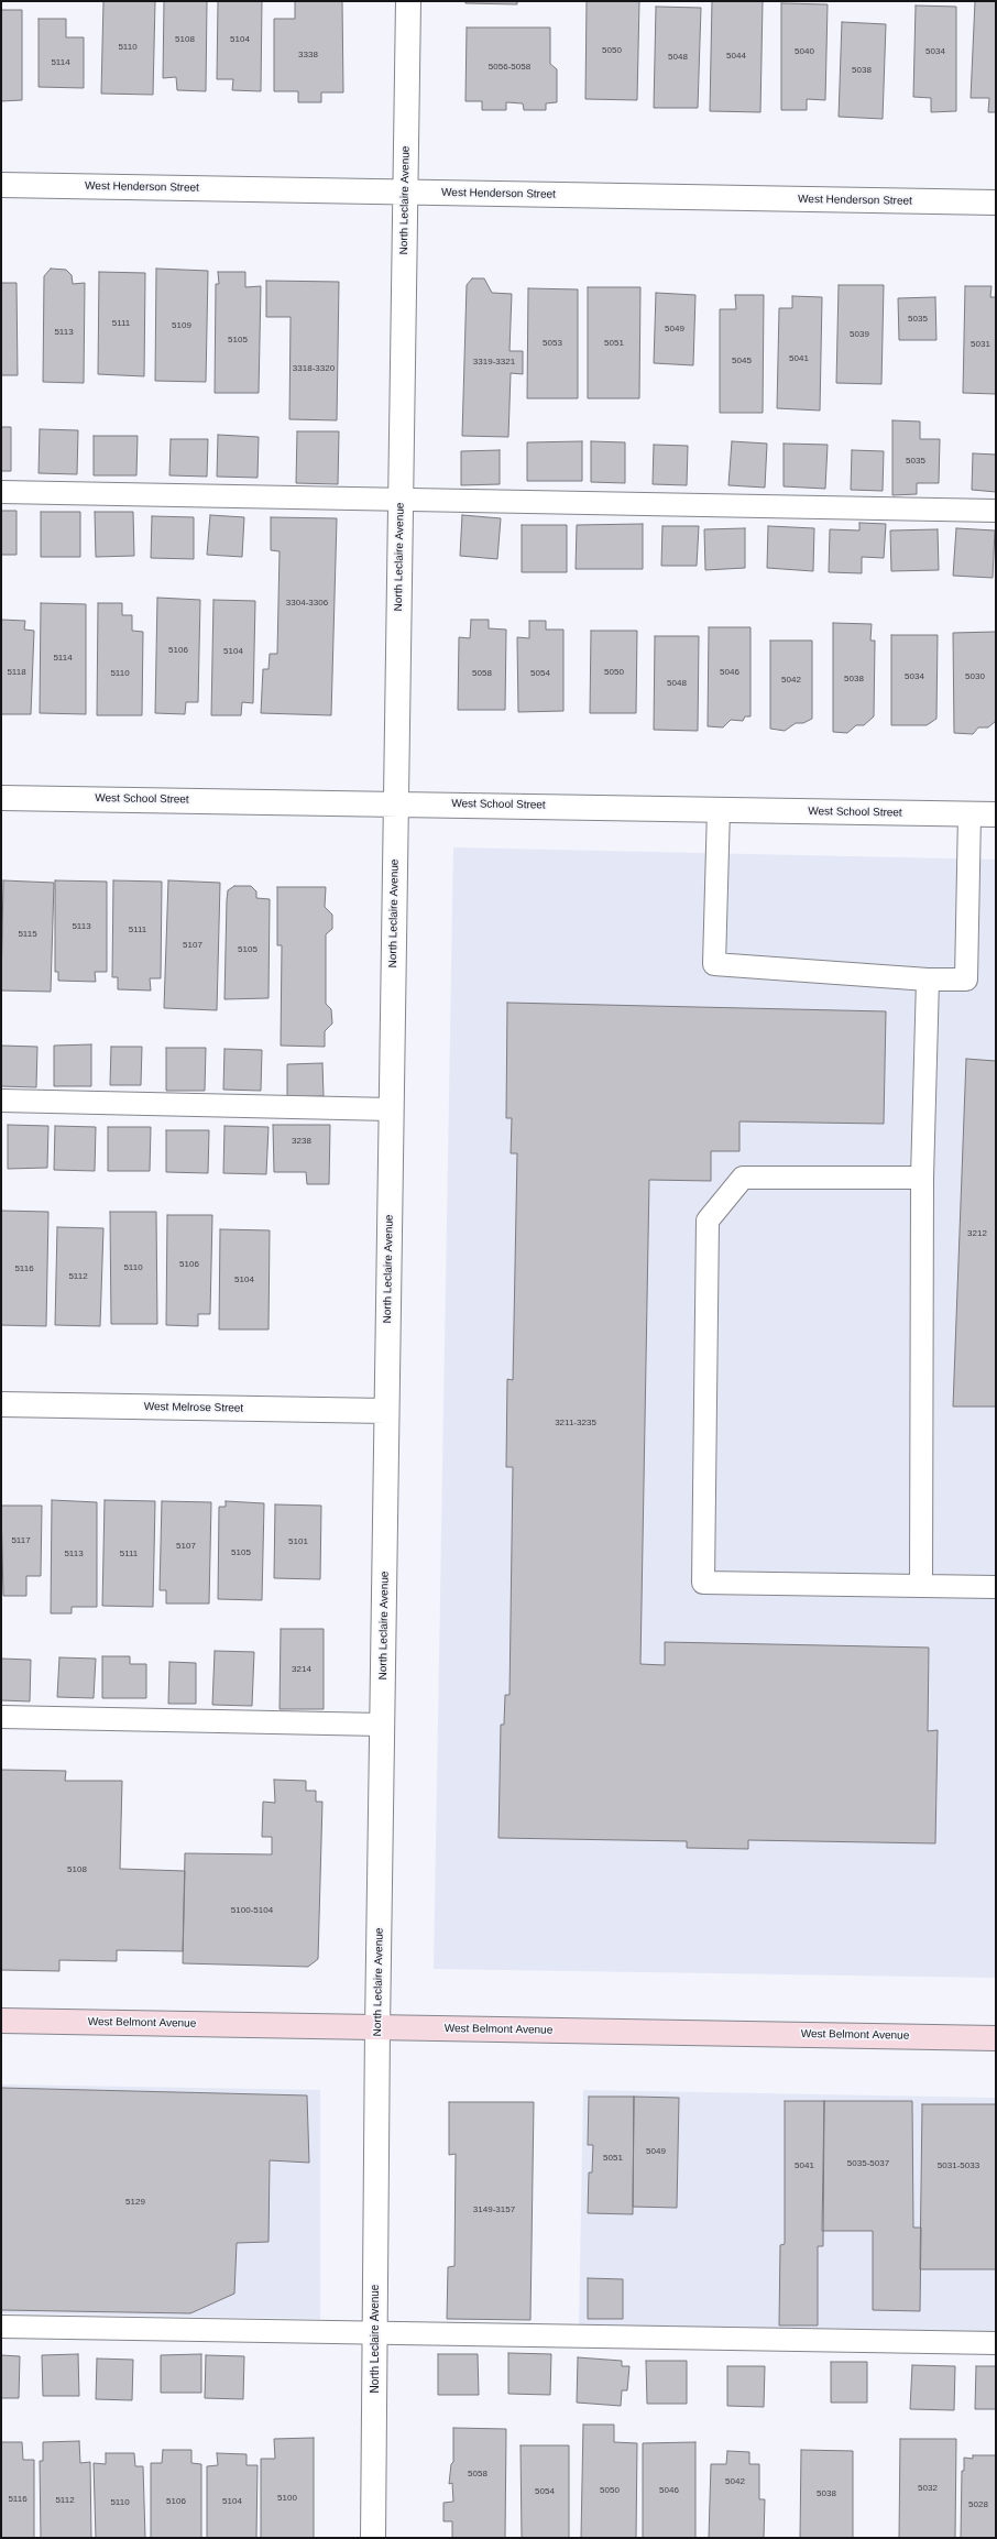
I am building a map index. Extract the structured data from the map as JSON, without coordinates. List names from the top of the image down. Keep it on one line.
{"streets":{"main road":["West Belmont Avenue"],"street":["West Henderson Street","North Leclaire Avenue","West School Street","West Melrose Street"]},"crossings":[["West Henderson Street","North Leclaire Avenue"],["North Leclaire Avenue","West School Street"],["North Leclaire Avenue","West Melrose Street"],["North Leclaire Avenue","West Belmont Avenue"]],"house_numbers":["5108","5104","5110","5050","5040","5034","3338","5044","5048","5114","5056-5058","5038","5035","5111","5109","5049","5113","5039","5105","5053","5051","5031","5041","5045","3319-3321","3318-3320","5035","3304-3306","5106","5104","5114","5118","5050","5046","5110","5058","5054","5034","5030","5038","5042","5048","5113","5111","5115","5107","5105","3238","3212","5106","5110","5116","5112","5104","3211-3235","5117","5101","5107","5105","5113","5111","3214","5108","5100-5104","5049","5051","5035-5037","5041","5031-5033","5129","3149-3157","5058","5042","5032","5050","5046","5054","5038","5100","5116","5112","5106","5104","5110","5028"]}
